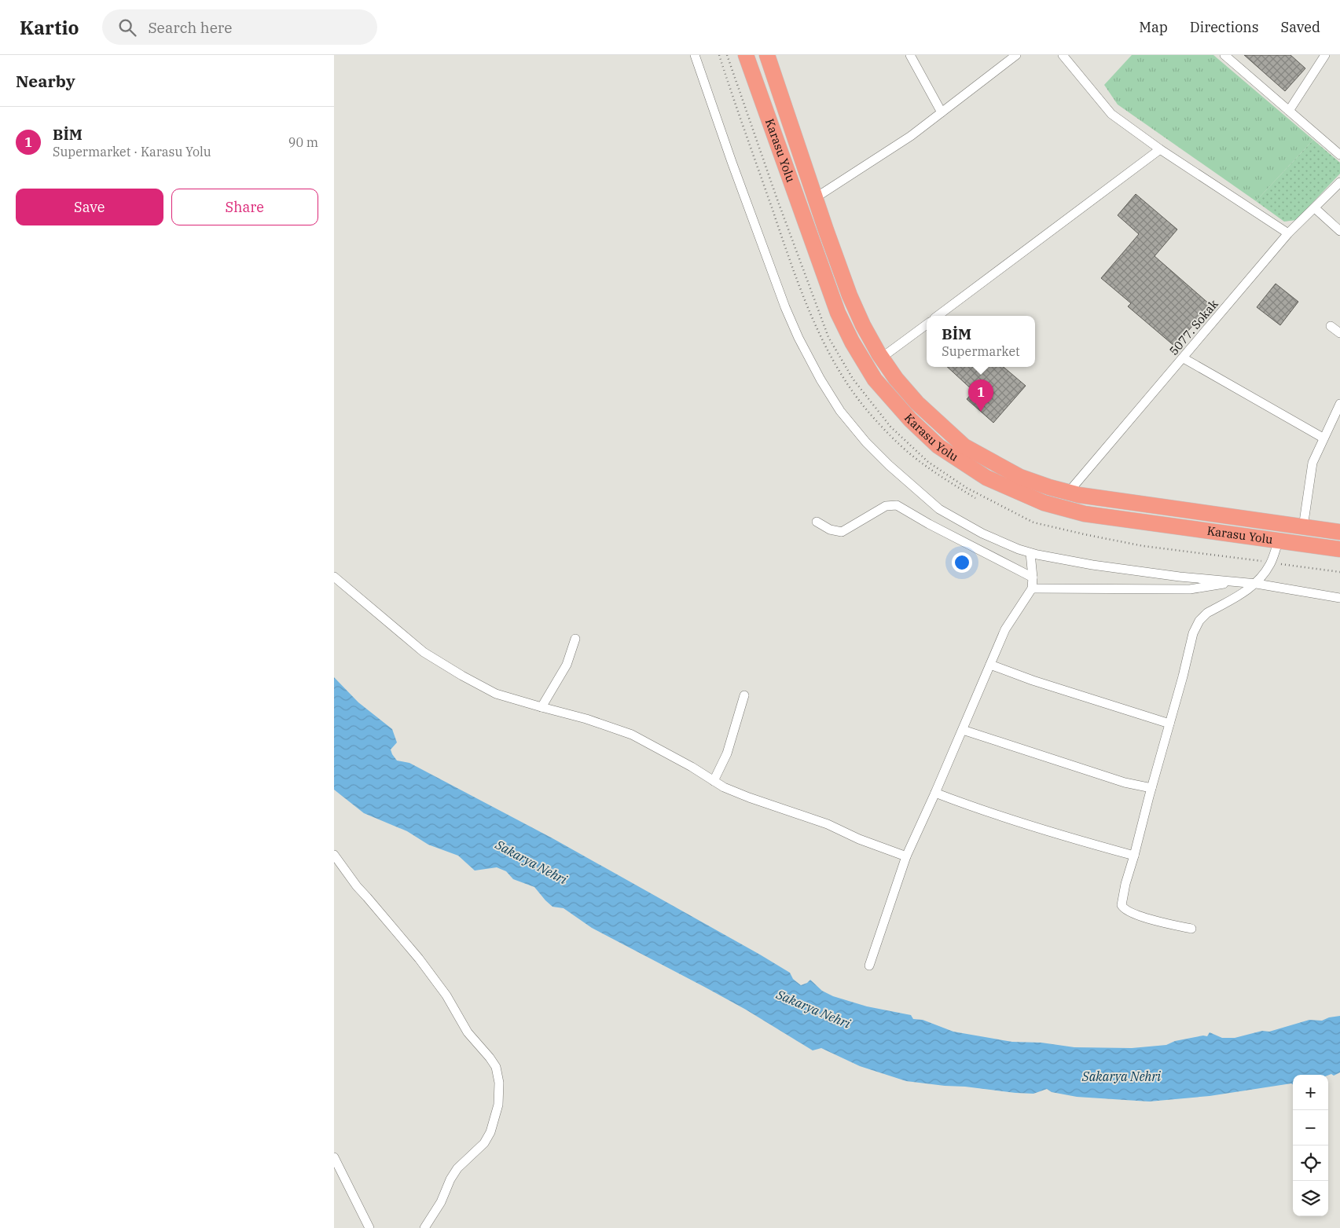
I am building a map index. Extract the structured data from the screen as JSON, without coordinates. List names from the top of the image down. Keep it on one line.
{"streets":{"highway":["Karasu Yolu"],"street":["5077. Sokak"]},"crossings":[["Karasu Yolu","5077. Sokak"]],"water":["Sakarya Nehri"],"page":{"header":"Kartio","search":"Search here","nav":["Map","Directions","Saved"],"heading":"Nearby","list":[{"mark":"1","name":"BİM","note":"Supermarket · Karasu Yolu","value":"90 m"}],"buttons":["Save","Share"],"popup":["BİM","Supermarket"],"pins":"1","map_buttons":["+","−"]}}
